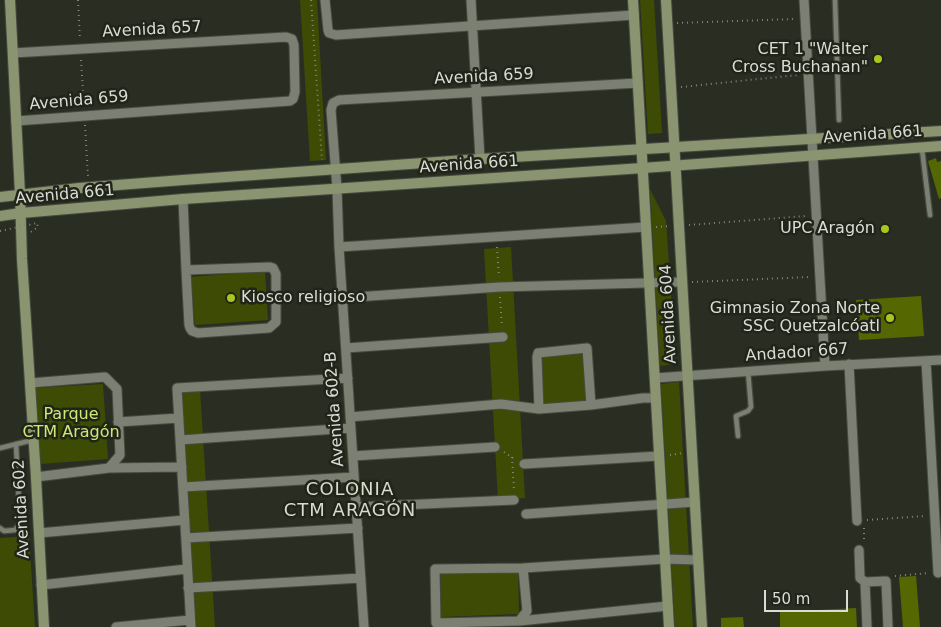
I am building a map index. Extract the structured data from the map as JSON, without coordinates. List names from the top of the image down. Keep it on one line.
{"streets":{"street":["Avenida 657","Avenida 659","Avenida 661","Avenida 604","Andador 667","Avenida 602-B","Avenida 602"]},"crossings":[["Avenida 657","Avenida 659"],["Avenida 657","Avenida 602"],["Avenida 659","Avenida 604"],["Avenida 659","Avenida 602-B"],["Avenida 659","Avenida 602"],["Avenida 661","Avenida 604"],["Avenida 661","Avenida 602-B"],["Avenida 661","Avenida 602"],["Avenida 604","Andador 667"]],"districts":["COLONIA CTM ARAGÓN"],"parks":["Parque CTM Aragón"],"places":["CET 1 \"Walter Cross Buchanan\"","UPC Aragón","Kiosco religioso","Gimnasio Zona Norte SSC Quetzalcóatl"],"scale_bar":"50 m"}
